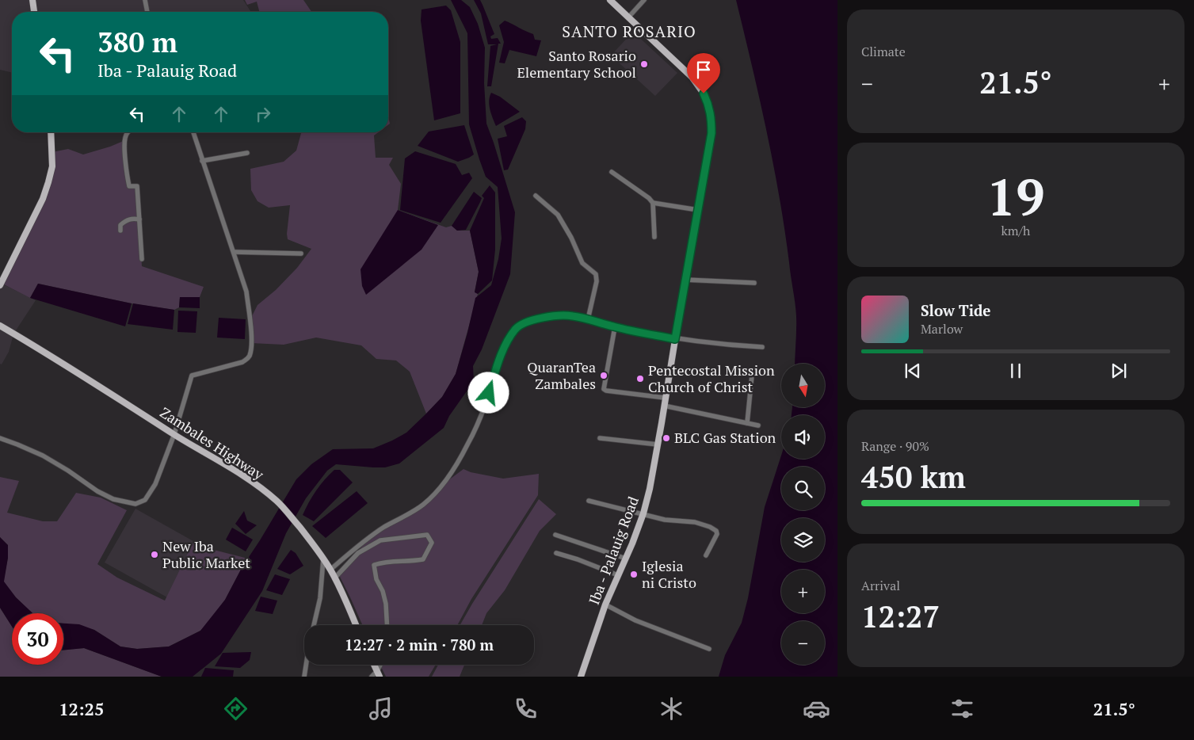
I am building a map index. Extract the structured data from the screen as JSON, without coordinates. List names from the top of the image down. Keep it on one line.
{"streets":{"main road":["Zambales Highway","Iba - Palauig Road"]},"districts":["SANTO ROSARIO"],"places":["Santo Rosario Elementary School","QuaranTea Zambales","Pentecostal Mission Church of Christ","BLC Gas Station","New Iba Public Market","Iglesia ni Cristo"],"north":"bottom","page":{"tile":["Climate",["19","km/h"],["Range · 90%","450 km"],["Arrival","12:27"]],"turn":["380 m","Iba - Palauig Road"],"heat":["−","21.5°","+"],"song":["Slow Tide","Marlow"],"map_buttons":["+","−"],"limit":"30","trip":"12:27 · 2 min · 780 m","tabs":["12:25","21.5°"]}}
